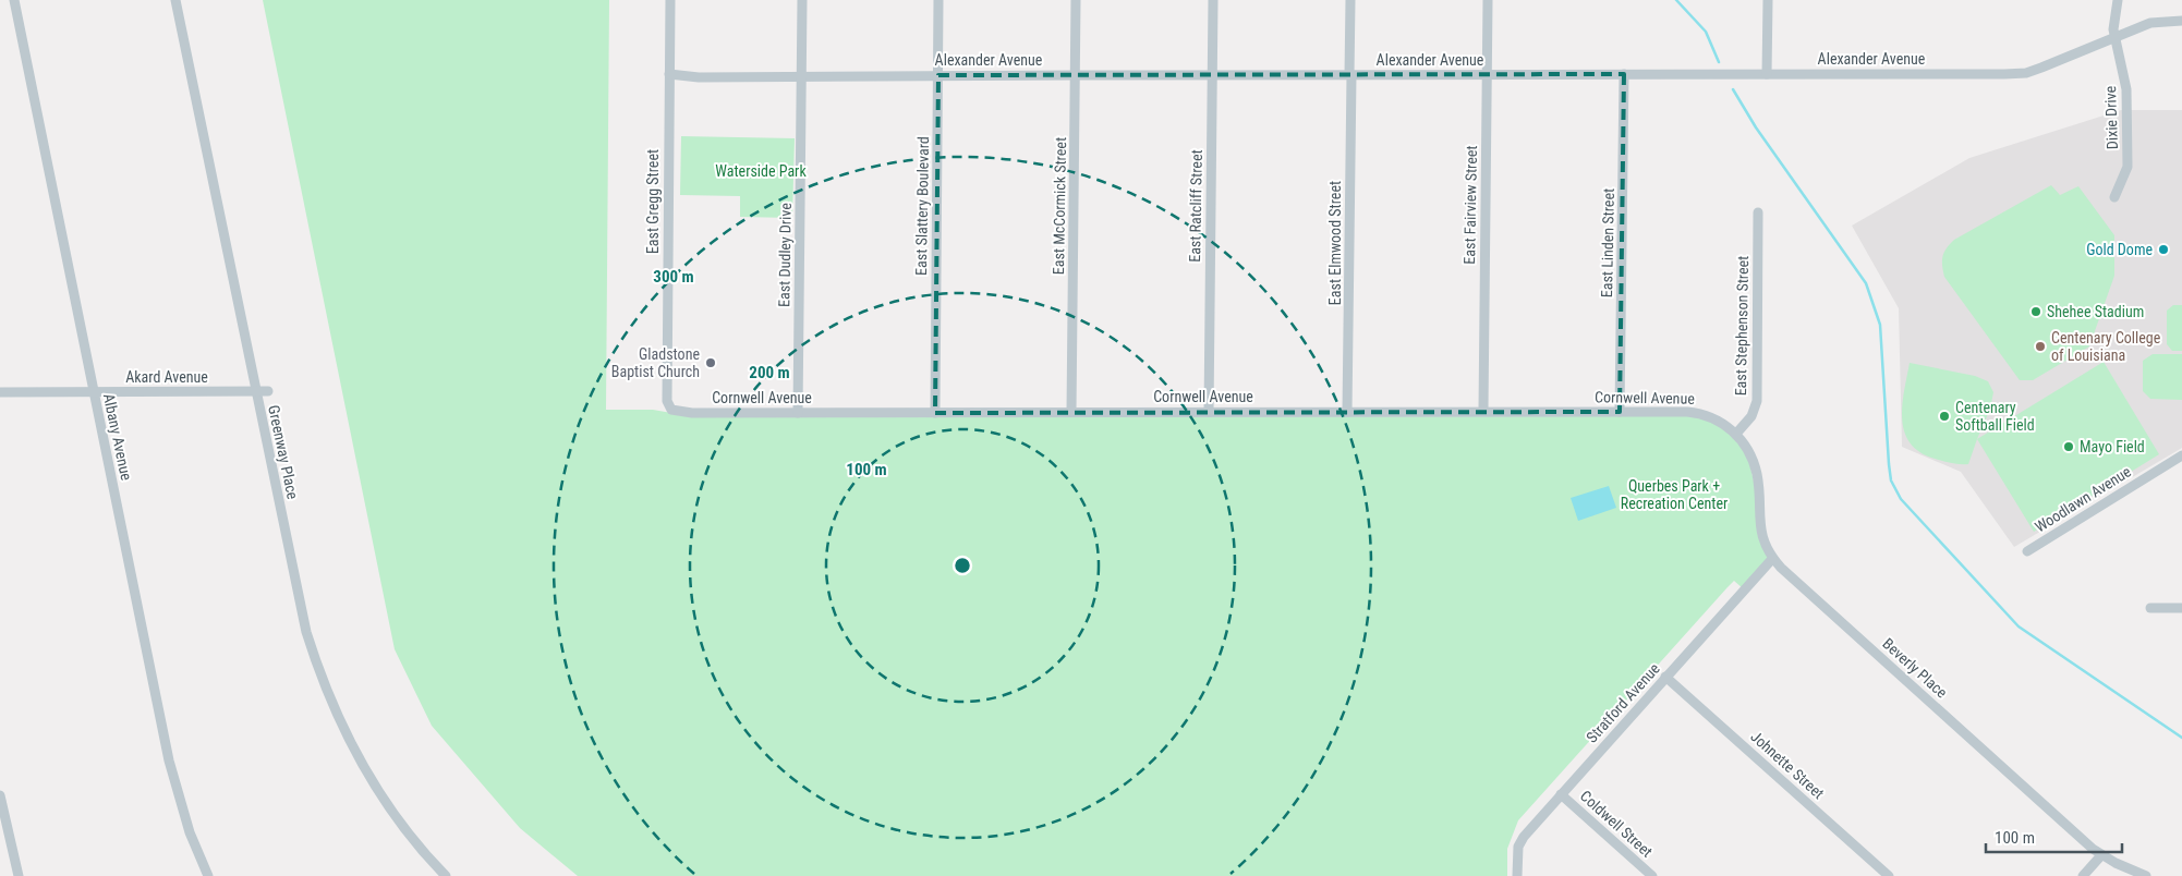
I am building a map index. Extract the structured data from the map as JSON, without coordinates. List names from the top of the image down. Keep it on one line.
{"streets":{"street":["Alexander Avenue","Dixie Drive","East Gregg Street","East Fairview Street","East Slattery Boulevard","East McCormick Street","East Ratcliff Street","East Elmwood Street","East Linden Street","East Dudley Drive","East Stephenson Street","Akard Avenue","Cornwell Avenue","Albany Avenue","Greenway Place","Woodlawn Avenue","Beverly Place","Stratford Avenue","Johnette Street","Coldwell Street"]},"crossings":[["Alexander Avenue","Dixie Drive"],["Alexander Avenue","East Gregg Street"],["Alexander Avenue","East Fairview Street"],["Alexander Avenue","East Slattery Boulevard"],["Alexander Avenue","East McCormick Street"],["Alexander Avenue","East Ratcliff Street"],["Alexander Avenue","East Elmwood Street"],["Alexander Avenue","East Linden Street"],["Alexander Avenue","East Dudley Drive"],["East Gregg Street","Cornwell Avenue"],["East Fairview Street","Cornwell Avenue"],["East Slattery Boulevard","Cornwell Avenue"],["East McCormick Street","Cornwell Avenue"],["East Ratcliff Street","Cornwell Avenue"],["East Elmwood Street","Cornwell Avenue"],["East Linden Street","Cornwell Avenue"],["East Dudley Drive","Cornwell Avenue"],["East Stephenson Street","Cornwell Avenue"],["East Stephenson Street","Beverly Place"],["Akard Avenue","Albany Avenue"],["Akard Avenue","Greenway Place"],["Cornwell Avenue","Beverly Place"],["Beverly Place","Stratford Avenue"],["Stratford Avenue","Johnette Street"],["Stratford Avenue","Coldwell Street"]],"parks":["Waterside Park","Querbes Park + Recreation Center"],"places":["Gold Dome","Shehee Stadium","Centenary College of Louisiana","Gladstone Baptist Church","Centenary Softball Field","Mayo Field"],"scale_bar":"100 m","rings":["300 m","200 m","100 m"]}
